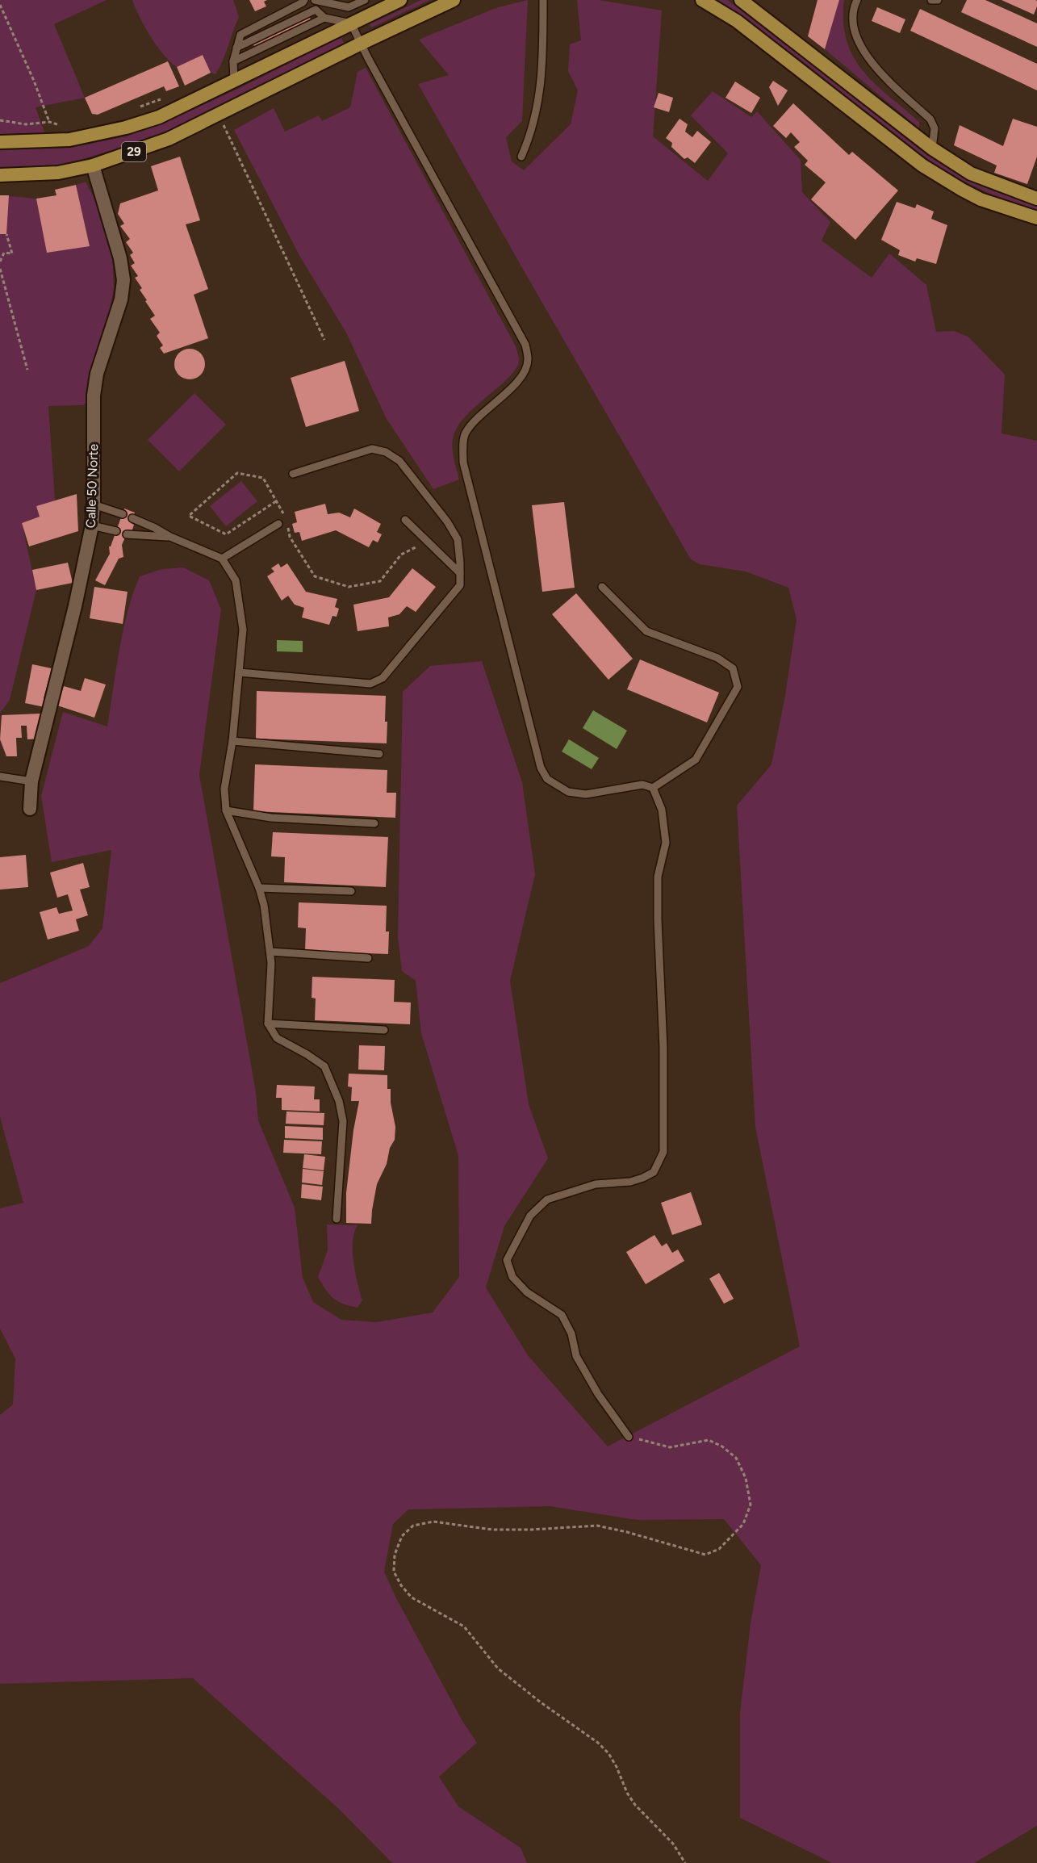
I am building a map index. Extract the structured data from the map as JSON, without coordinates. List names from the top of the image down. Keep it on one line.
{"streets":{"main road":["29"],"street":["Calle 50 Norte"]},"crossings":[["29","Calle 50 Norte"]]}
